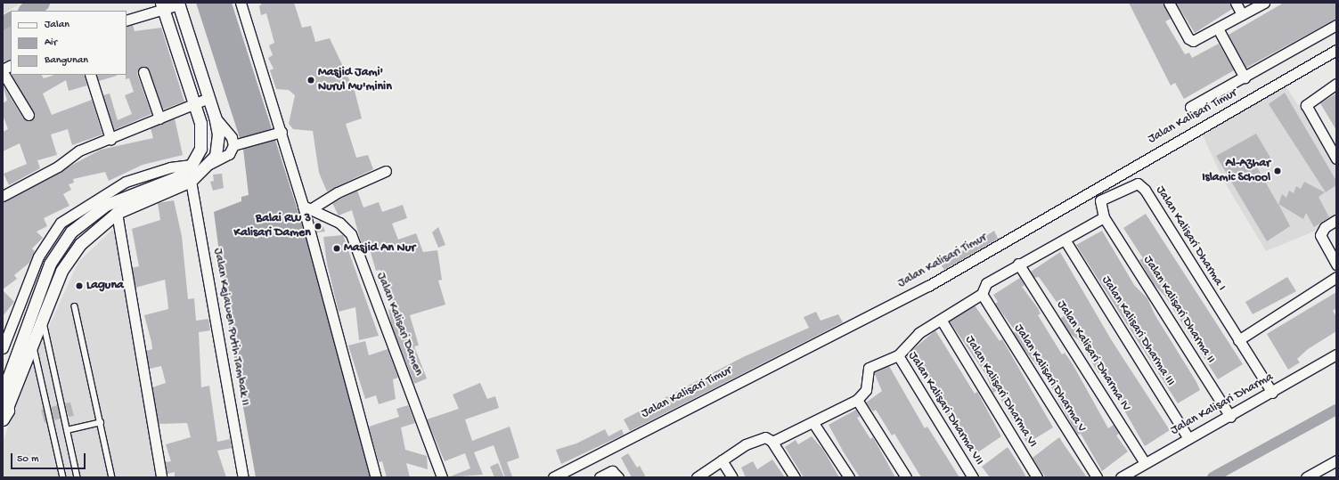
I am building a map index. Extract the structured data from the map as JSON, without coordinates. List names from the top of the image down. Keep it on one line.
{"streets":{"street":["Jalan Kalisari Timur","Jalan Kalisari Dharma I","Jalan Kalisari Dharma II","Jalan Kalisari Damen","Jalan Kejawen Putih Tambak II","Jalan Kalisari Dharma III","Jalan Kalisari Dharma IV","Jalan Kalisari Dharma V","Jalan Kalisari Dharma VI","Jalan Kalisari Dharma","Jalan Kalisari Dharma VII"]},"crossings":[["Jalan Kalisari Dharma I","Jalan Kalisari Dharma II"],["Jalan Kalisari Dharma I","Jalan Kalisari Dharma"],["Jalan Kalisari Dharma II","Jalan Kalisari Dharma"],["Jalan Kalisari Dharma III","Jalan Kalisari Dharma"],["Jalan Kalisari Dharma IV","Jalan Kalisari Dharma"]],"places":["Masjid Jami' Nurul Mu'minin","Al-Azhar Islamic School","Balai RW 3 Kalisari Damen","Masjid An Nur","Laguna"],"legend":["Jalan","Air","Bangunan"],"scale_bar":"50 m"}
